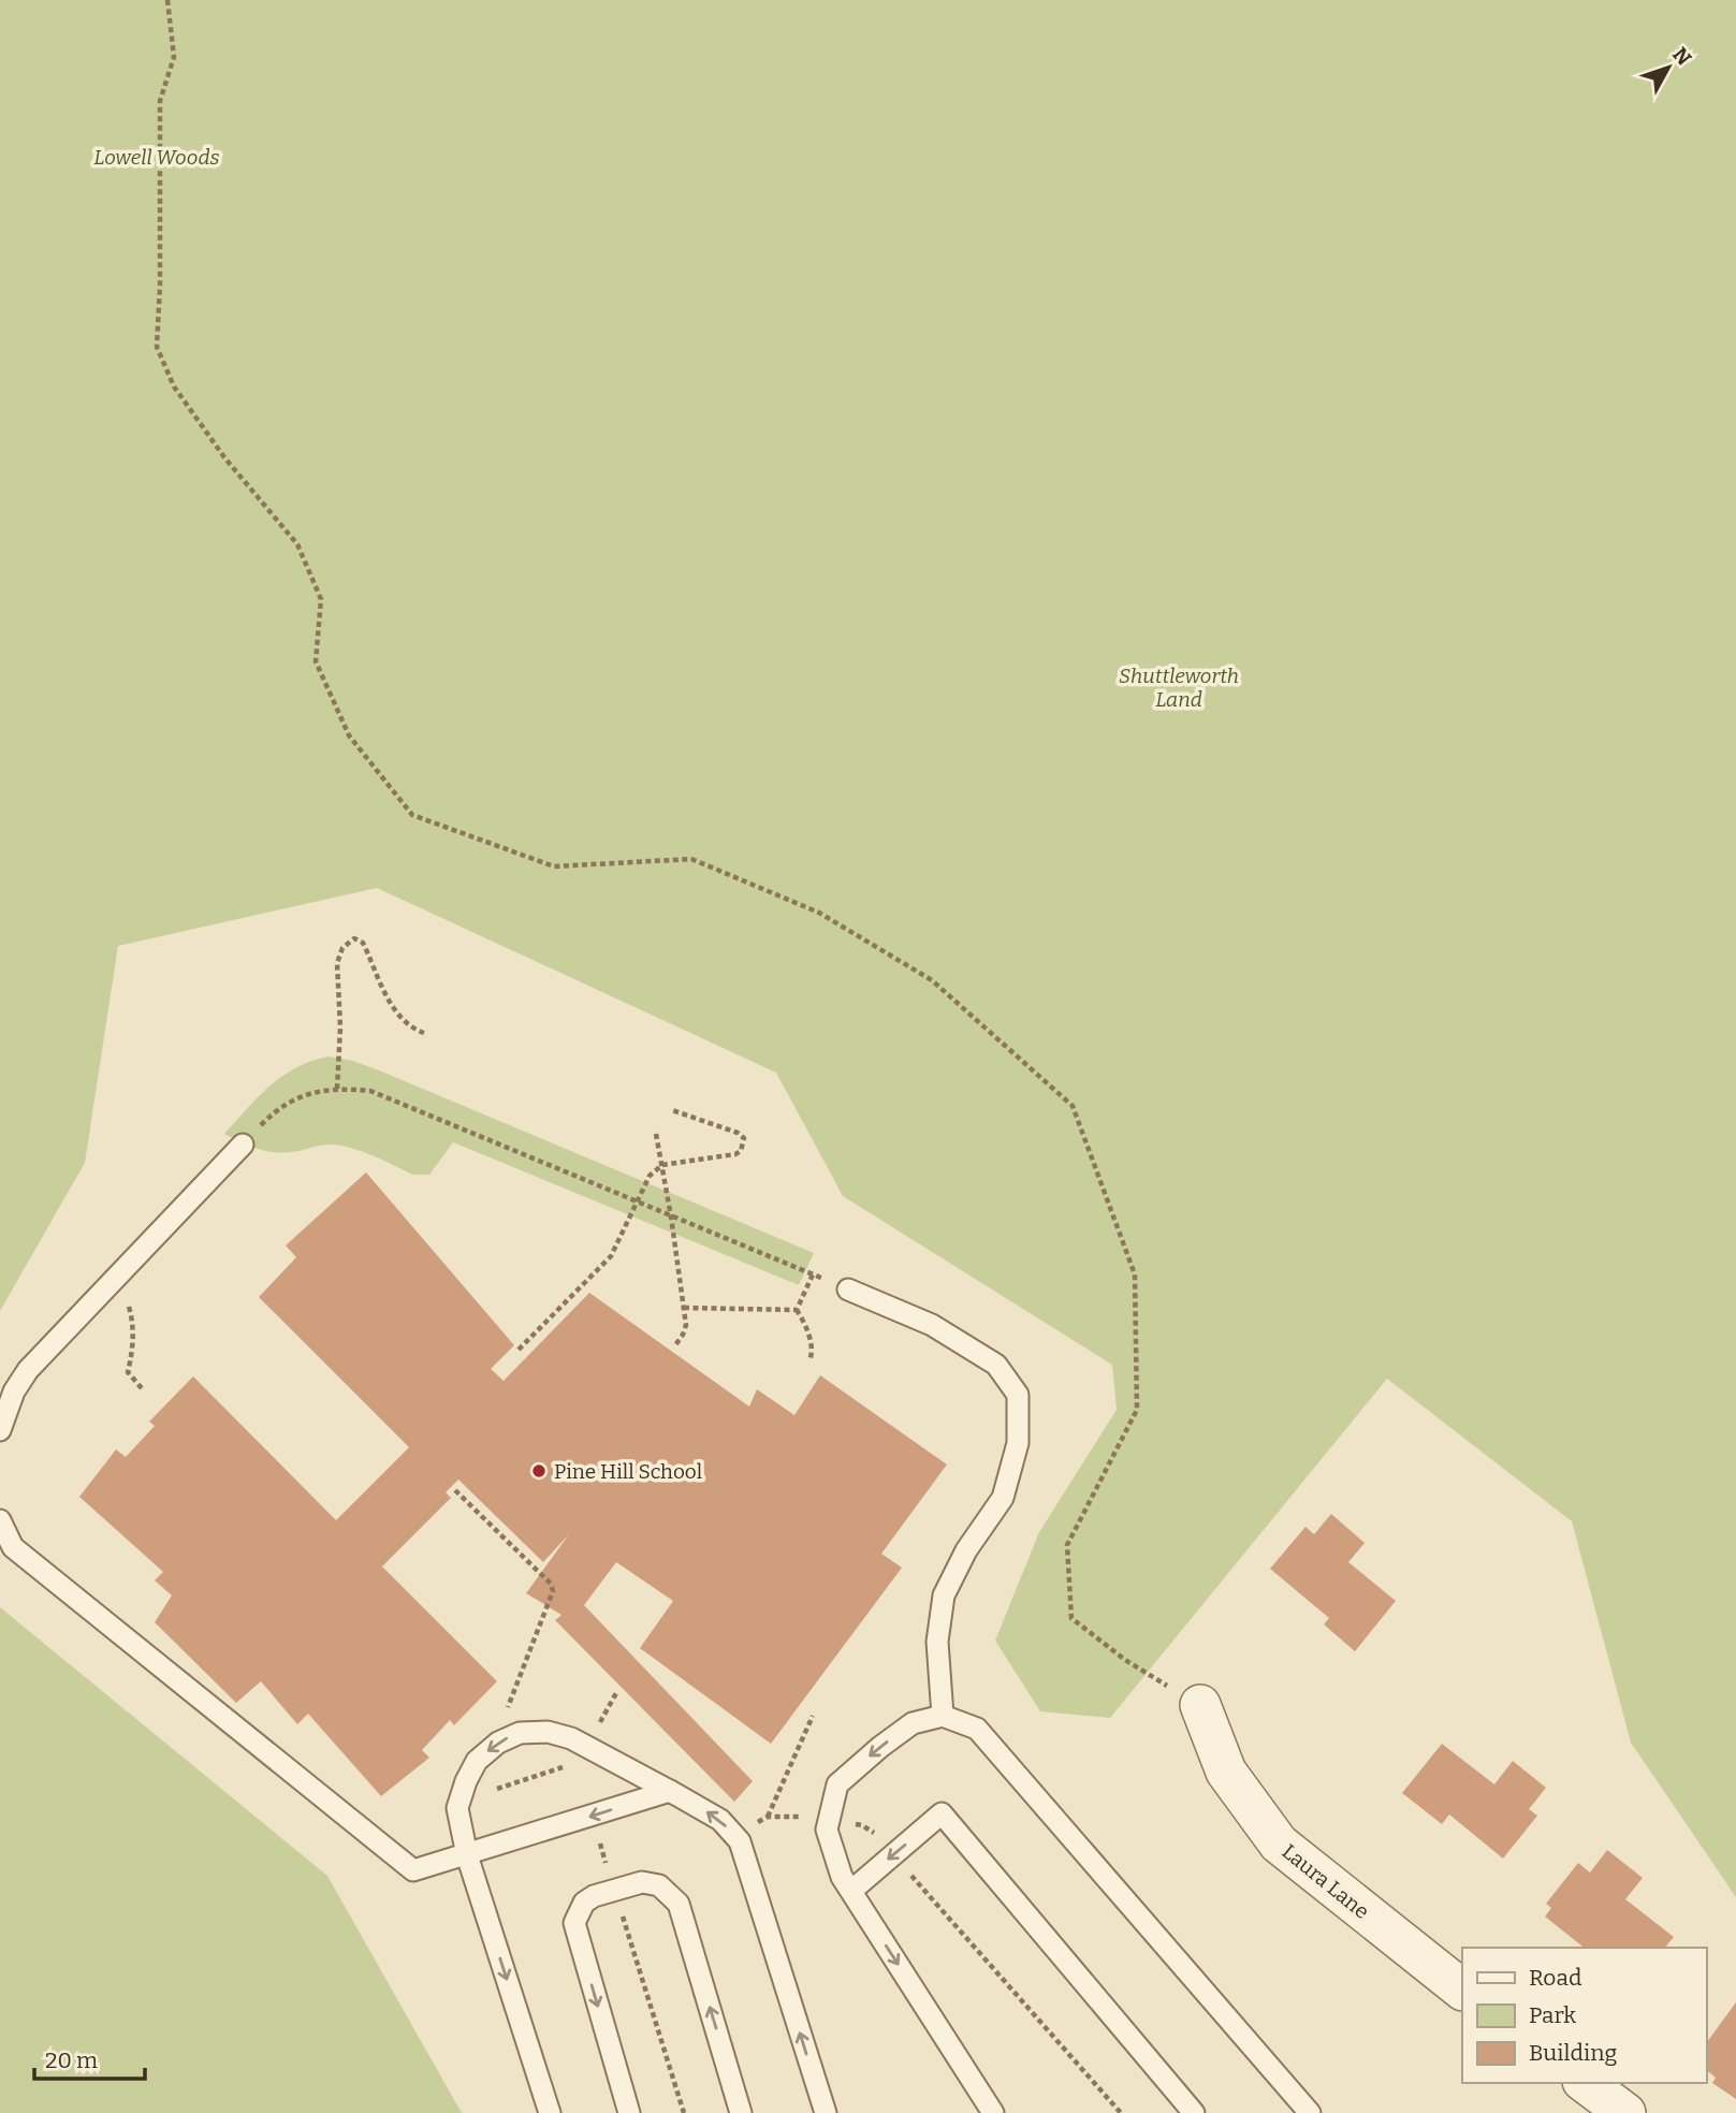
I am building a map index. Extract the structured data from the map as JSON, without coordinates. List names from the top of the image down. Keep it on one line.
{"streets":{"street":["Laura Lane"]},"parks":["Lowell Woods","Shuttleworth Land"],"places":["Pine Hill School"],"legend":["Road","Park","Building"],"scale_bar":"20 m","north":"top right"}
